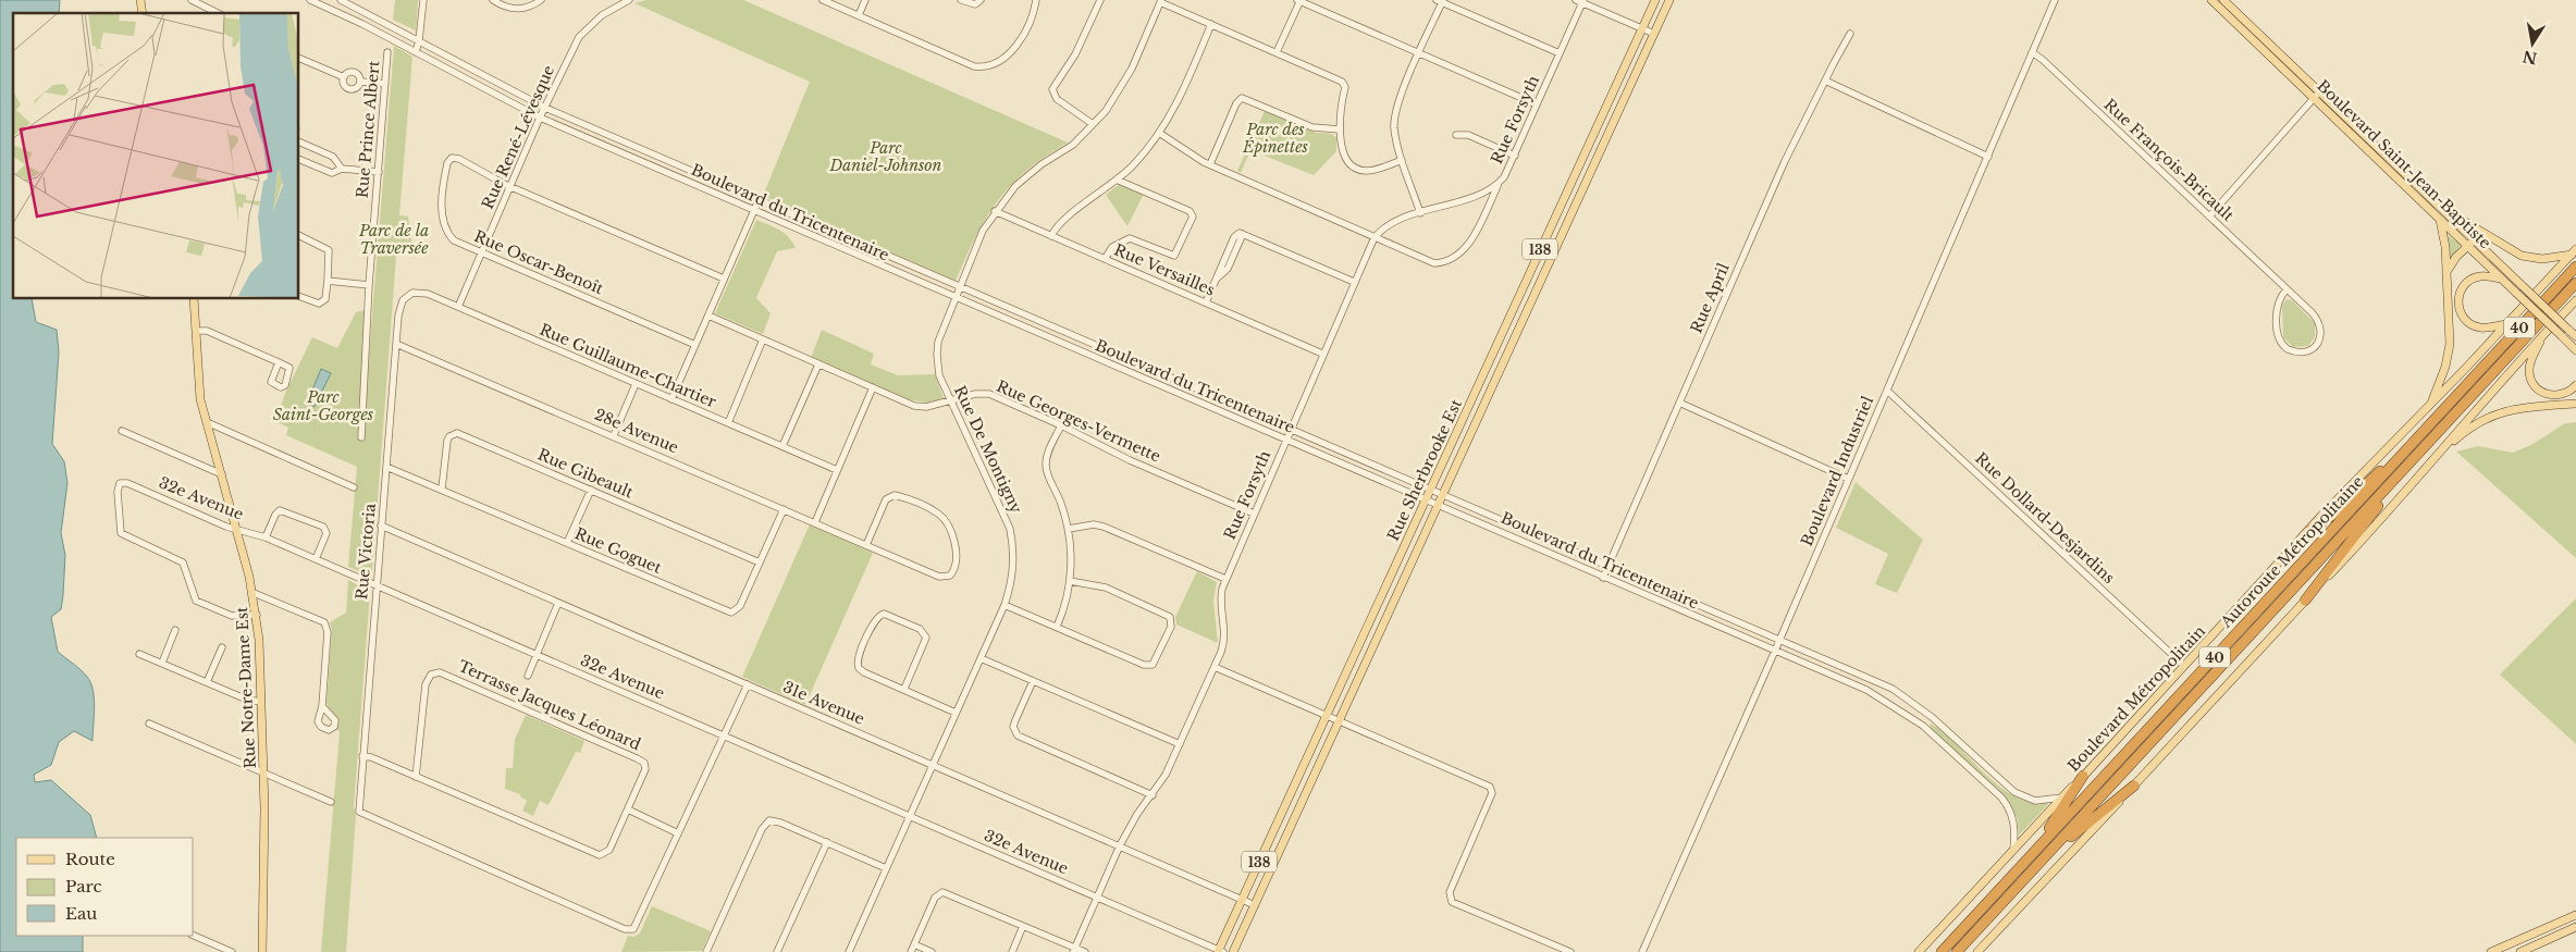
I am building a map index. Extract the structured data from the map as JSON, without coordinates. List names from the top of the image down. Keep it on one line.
{"streets":{"highway":["40","Autoroute Métropolitaine"],"main road":["Boulevard Saint-Jean-Baptiste","138","Rue Sherbrooke Est","Rue Notre-Dame Est","Boulevard Métropolitain"],"street":["Rue Forsyth","Rue Prince Albert","Rue René-Lévesque","Rue François-Bricault","Boulevard du Tricentenaire","Rue Oscar-Benoît","Rue Versailles","Rue April","Rue Guillaume-Chartier","Rue Georges-Vermette","28e Avenue","Rue De Montigny","Boulevard Industriel","Rue Gibeault","32e Avenue","Rue Dollard-Desjardins","Rue Goguet","Rue Victoria","31e Avenue","Terrasse Jacques Léonard"]},"crossings":[["Rue Forsyth","Boulevard du Tricentenaire"],["Rue Forsyth","Rue Versailles"],["Rue Forsyth","Rue Georges-Vermette"],["Rue Forsyth","32e Avenue"],["Rue Forsyth","31e Avenue"],["Rue René-Lévesque","Boulevard du Tricentenaire"],["Rue René-Lévesque","Rue Oscar-Benoît"],["Rue René-Lévesque","Rue Guillaume-Chartier"],["Rue François-Bricault","Boulevard Industriel"],["Boulevard du Tricentenaire","Rue April"],["Boulevard du Tricentenaire","Rue De Montigny"],["Boulevard du Tricentenaire","Rue Sherbrooke Est"],["Boulevard du Tricentenaire","Boulevard Industriel"],["Boulevard du Tricentenaire","Boulevard Métropolitain"],["Rue Versailles","Rue De Montigny"],["Rue Guillaume-Chartier","Rue Victoria"],["Rue Georges-Vermette","Rue De Montigny"],["28e Avenue","Rue Goguet"],["28e Avenue","Rue Victoria"],["Rue De Montigny","32e Avenue"],["Rue De Montigny","31e Avenue"],["Rue Sherbrooke Est","32e Avenue"],["Rue Sherbrooke Est","31e Avenue"],["Boulevard Industriel","Rue Dollard-Desjardins"],["Rue Gibeault","Rue Goguet"],["32e Avenue","Rue Victoria"],["32e Avenue","Rue Notre-Dame Est"],["Rue Dollard-Desjardins","Boulevard Métropolitain"],["Rue Goguet","Rue Victoria"],["Rue Victoria","31e Avenue"],["Rue Victoria","Terrasse Jacques Léonard"]],"parks":["Parc des Épinettes","Parc Daniel-Johnson","Parc de la Traversée","Parc Saint-Georges"],"legend":["Route","Parc","Eau"],"north":"bottom"}
